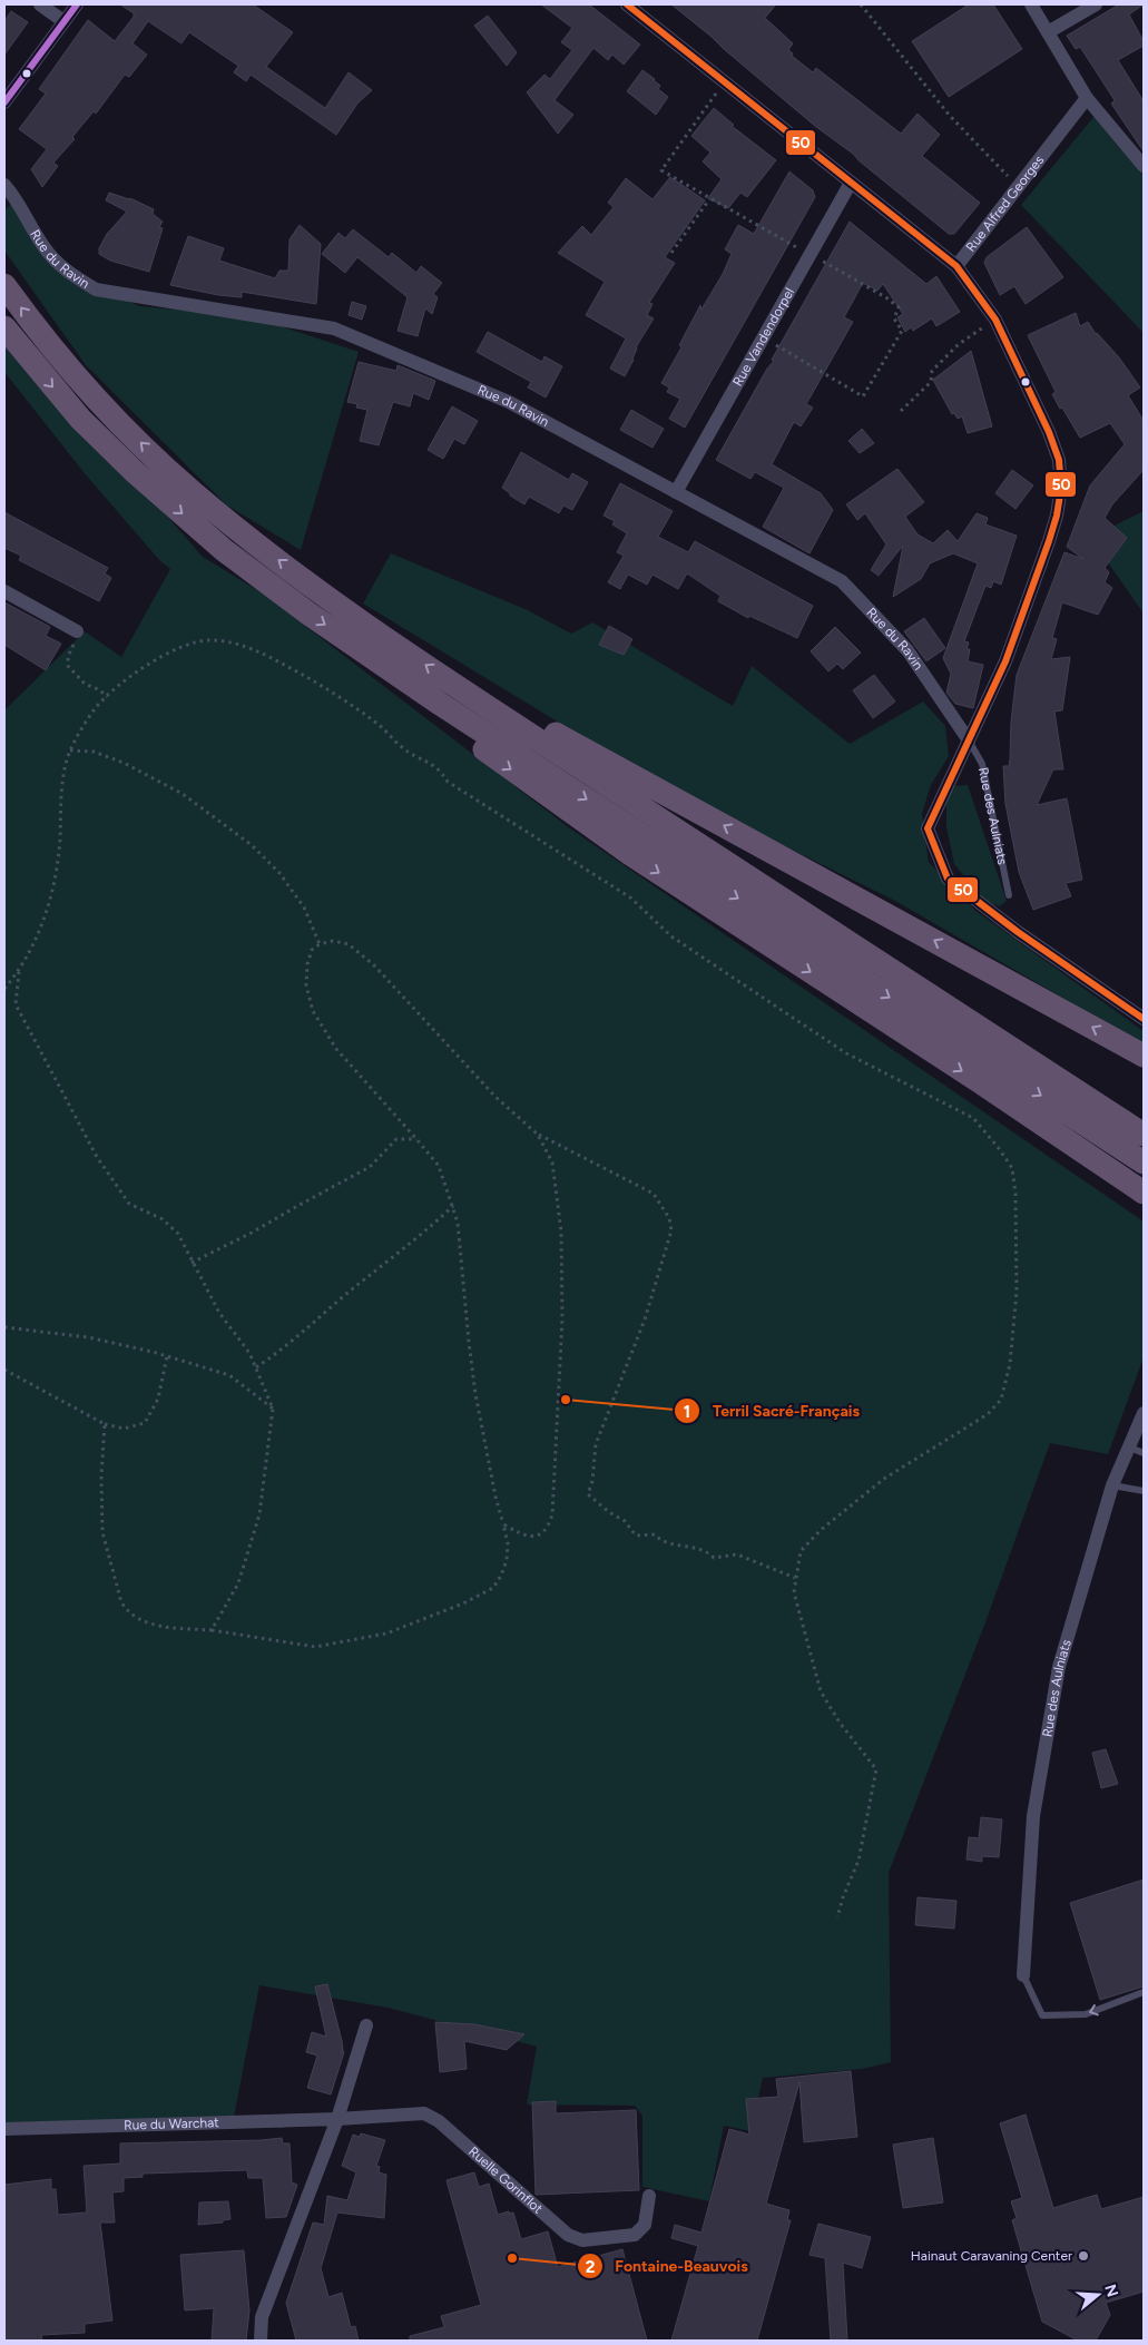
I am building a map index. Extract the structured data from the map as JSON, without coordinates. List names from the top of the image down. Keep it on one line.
{"streets":{"street":["Rue Alfred Georges","Rue du Ravin","Rue Vandendorpel","Rue des Aulniats","Rue du Warchat","Ruelle Gorinflot"]},"crossings":[["Rue Alfred Georges","Rue des Aulniats"],["Rue du Ravin","Rue Vandendorpel"],["Rue du Ravin","Rue des Aulniats"],["Rue du Warchat","Ruelle Gorinflot"]],"places":["Terril Sacré-Français","Hainaut Caravaning Center","Fontaine-Beauvois"],"lines":["transit line 50"],"north":"right"}
